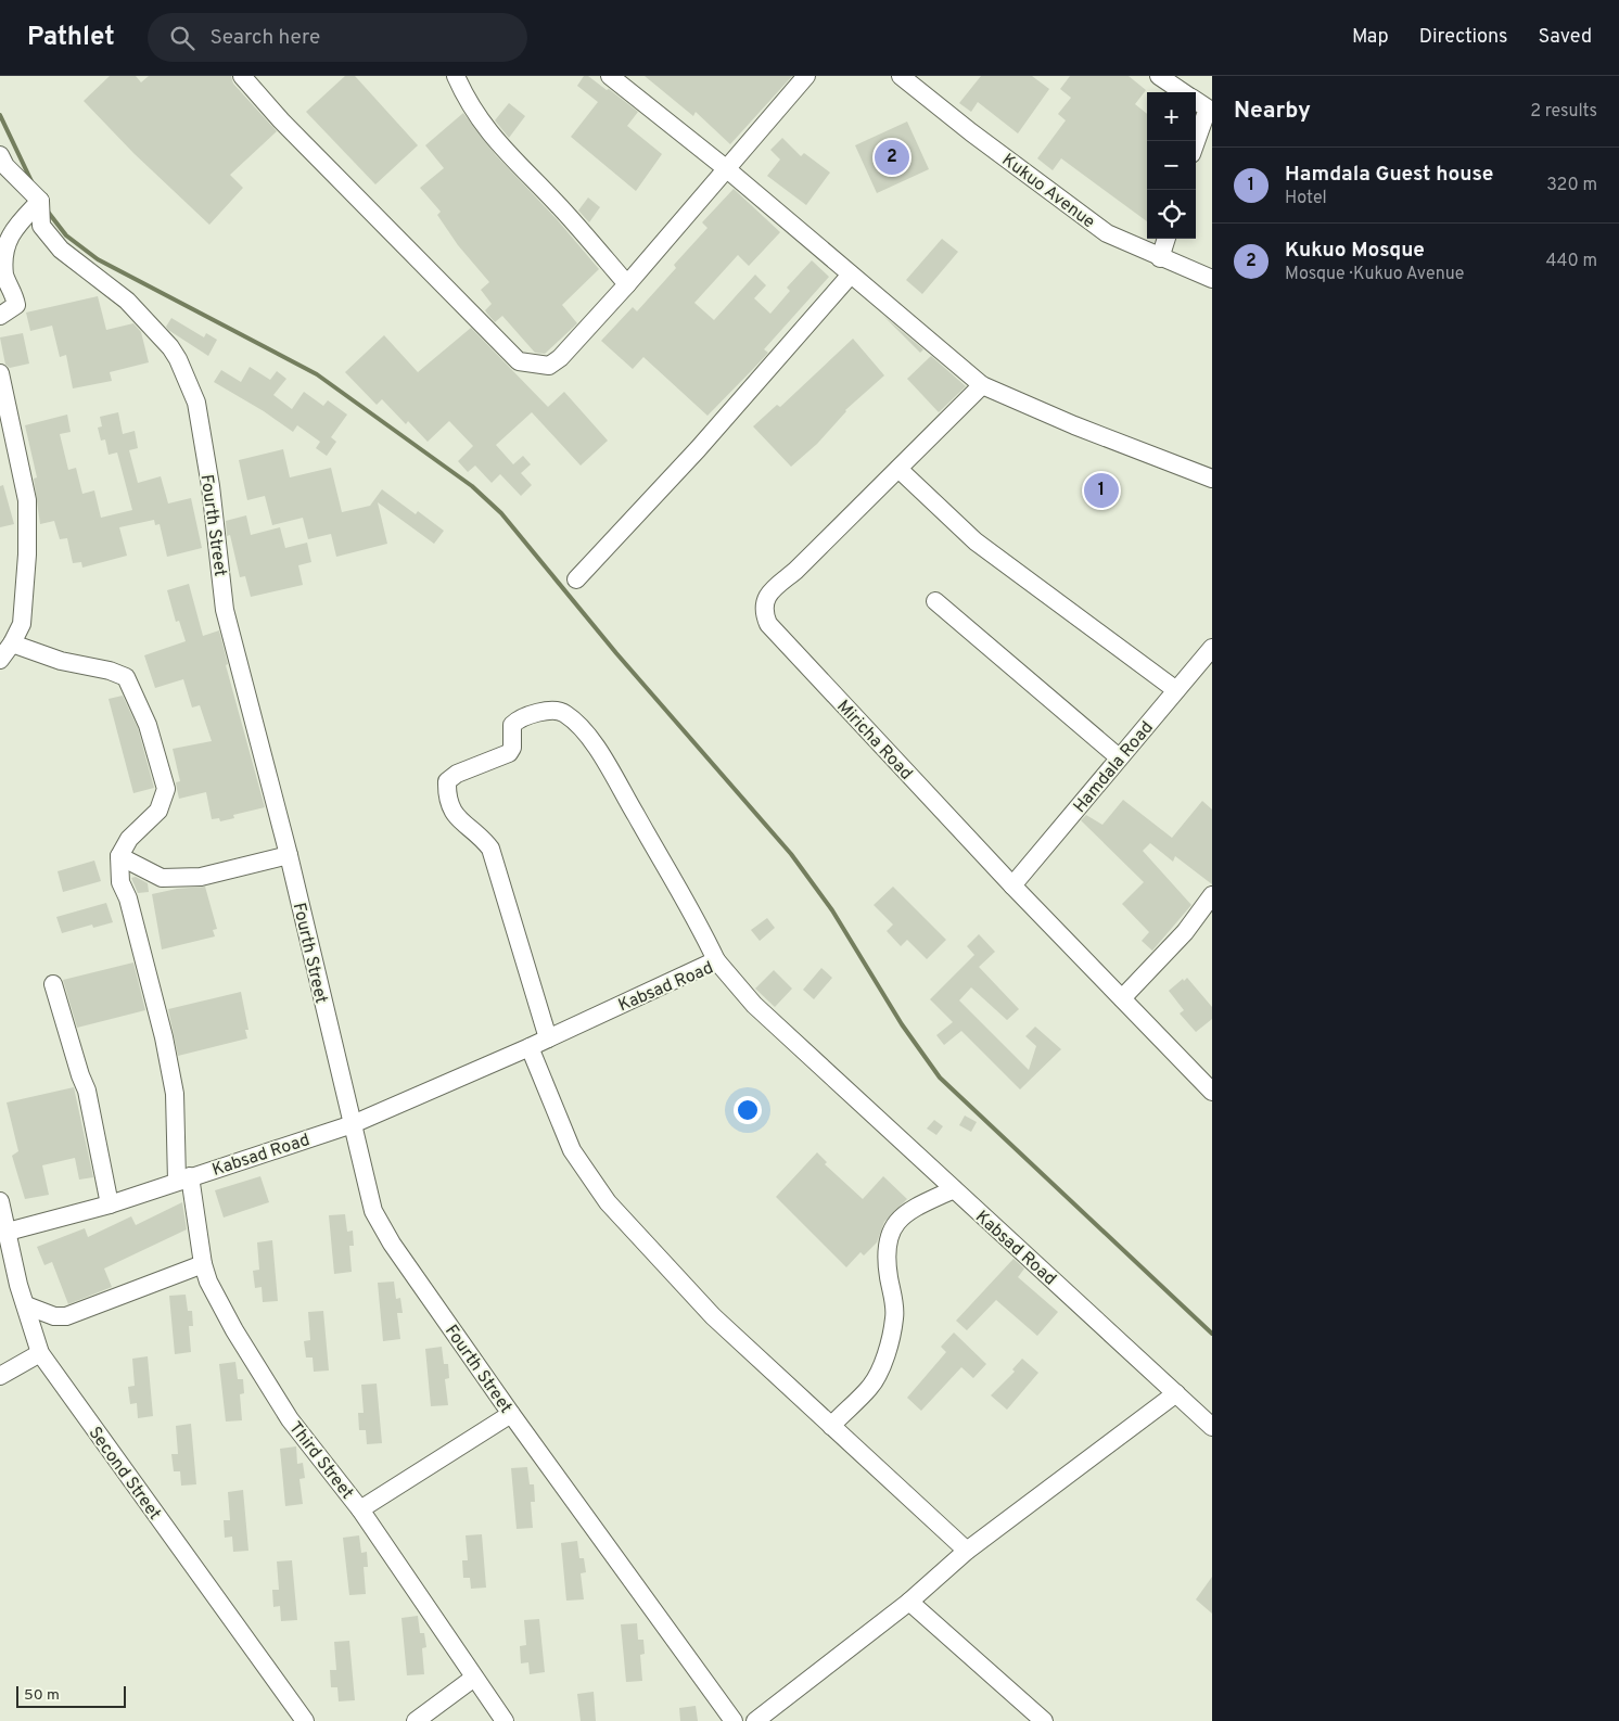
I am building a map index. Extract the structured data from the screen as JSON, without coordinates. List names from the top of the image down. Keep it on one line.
{"streets":{"street":["Kukuo Avenue","Fourth Street","Miricha Road","Hamdala Road","Kabsad Road","Third Street","Second Street"]},"crossings":[["Fourth Street","Kabsad Road"],["Miricha Road","Hamdala Road"],["Kabsad Road","Third Street"],["Kabsad Road","Second Street"]],"scale_bar":"50 m","page":{"header":"Pathlet","search":"Search here","nav":["Map","Directions","Saved"],"heading":["Nearby","2 results"],"map_buttons":["+","−"],"pins":["2","1"],"list":[{"mark":"1","name":"Hamdala Guest house","note":"Hotel","value":"320 m"},{"mark":"2","name":"Kukuo Mosque","note":"Mosque · Kukuo Avenue","value":"440 m"}],"scale":"50 m"}}
